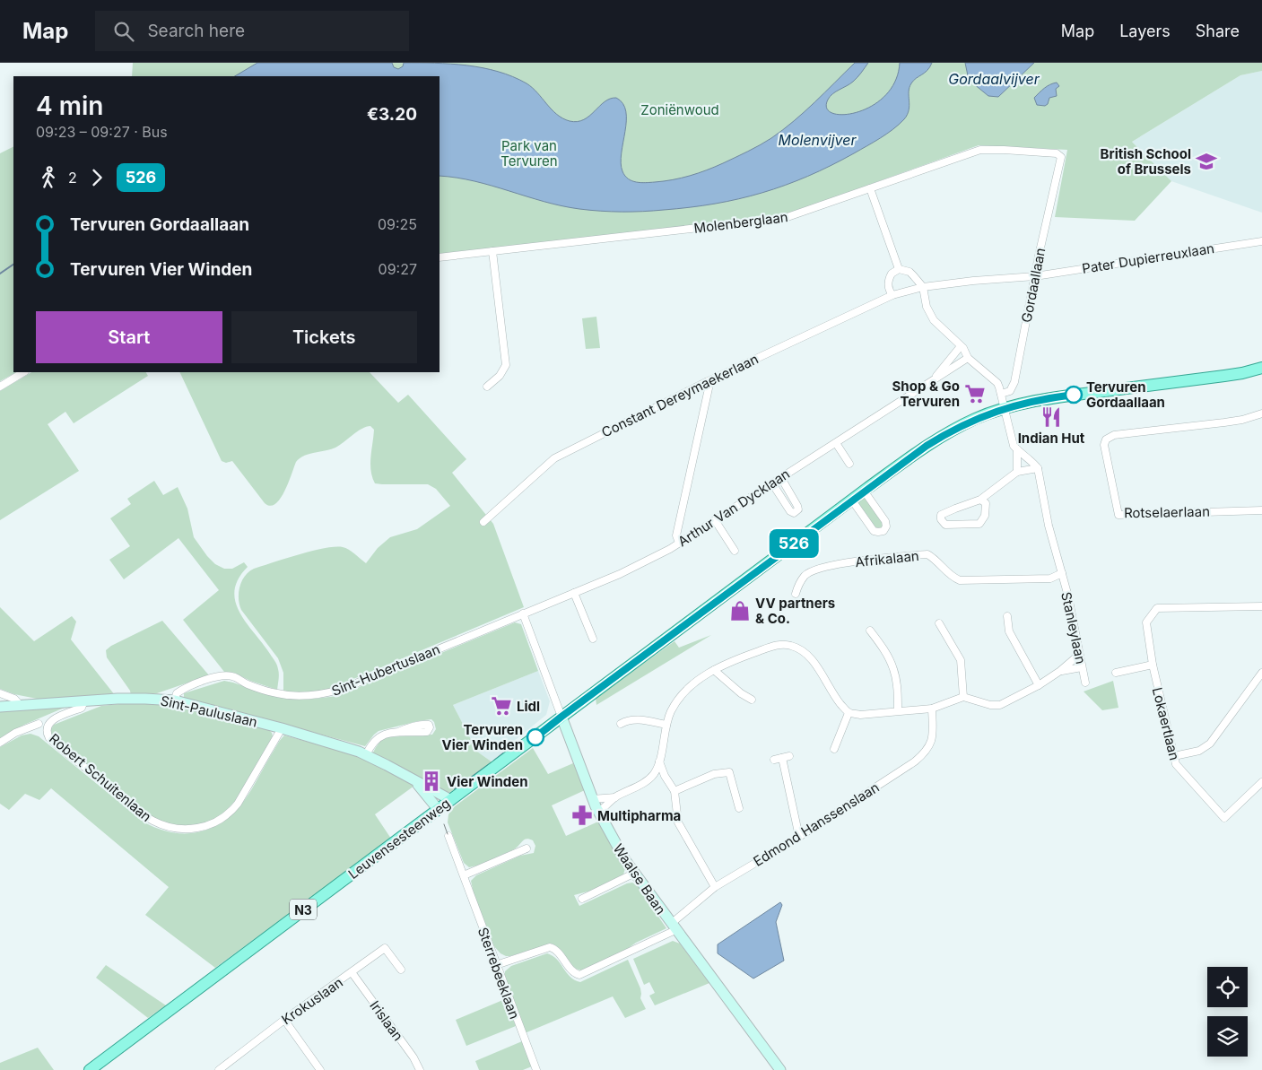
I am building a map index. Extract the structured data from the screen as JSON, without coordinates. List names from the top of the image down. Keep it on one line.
{"streets":{"main road":["Leuvensesteenweg","N3"],"street":["Molenberglaan","Pater Dupierreuxlaan","Gordaallaan","Constant Dereymaekerlaan","Arthur Van Dycklaan","Rotselaerlaan","Afrikalaan","Stanleylaan","Sint-Hubertuslaan","Sint-Pauluslaan","Lokaertlaan","Robert Schuitenlaan","Edmond Hanssenslaan","Waalse Baan","Sterrebeeklaan","Krokuslaan","Irislaan"]},"crossings":[["Molenberglaan","Gordaallaan"],["Pater Dupierreuxlaan","Gordaallaan"],["Pater Dupierreuxlaan","Constant Dereymaekerlaan"],["Arthur Van Dycklaan","Sint-Hubertuslaan"],["Arthur Van Dycklaan","Waalse Baan"],["Afrikalaan","Stanleylaan"],["Sint-Hubertuslaan","Sint-Pauluslaan"],["Sint-Hubertuslaan","Waalse Baan"],["Sint-Pauluslaan","Robert Schuitenlaan"],["Sint-Pauluslaan","Leuvensesteenweg"],["Edmond Hanssenslaan","Waalse Baan"],["Edmond Hanssenslaan","Sterrebeeklaan"],["Leuvensesteenweg","Waalse Baan"],["Krokuslaan","Irislaan"]],"water":["Gordaalvijver","Molenvijver"],"parks":["Zoniënwoud","Park van Tervuren"],"places":{"school or university":["British School of Brussels"],"supermarket":["Shop & Go Tervuren","Lidl"],"other":["Tervuren Gordaallaan","Tervuren Vier Winden"],"restaurant":["Indian Hut"],"shop":["VV partners & Co."],"building":["Vier Winden"],"pharmacy":["Multipharma"]},"lines":["bus line 526"],"page":{"header":"Map","search":"Search here","nav":["Map","Layers","Share"],"on_map":"526","heading":["4 min","09:23 – 09:27 · Bus","€3.20"],"legs":["2","526"],"list":[{"name":"Tervuren Gordaallaan","value":"09:25"},{"name":"Tervuren Vier Winden","value":"09:27"}],"buttons":["Start","Tickets"]}}
